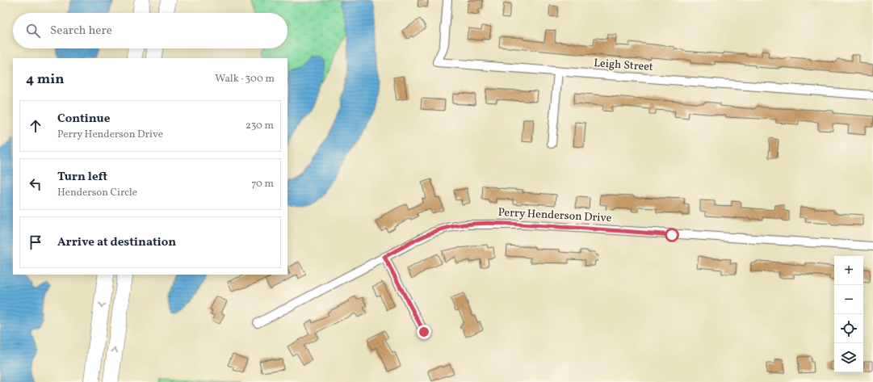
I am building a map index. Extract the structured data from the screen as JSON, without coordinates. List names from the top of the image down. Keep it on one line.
{"streets":{"street":["Leigh Street","Perry Henderson Drive"]},"page":{"search":"Search here","heading":["4 min","Walk · 300 m"],"list":[["Continue","Perry Henderson Drive","230 m"],["Turn left","Henderson Circle","70 m"],"Arrive at destination"],"map_buttons":["+","−"]}}
